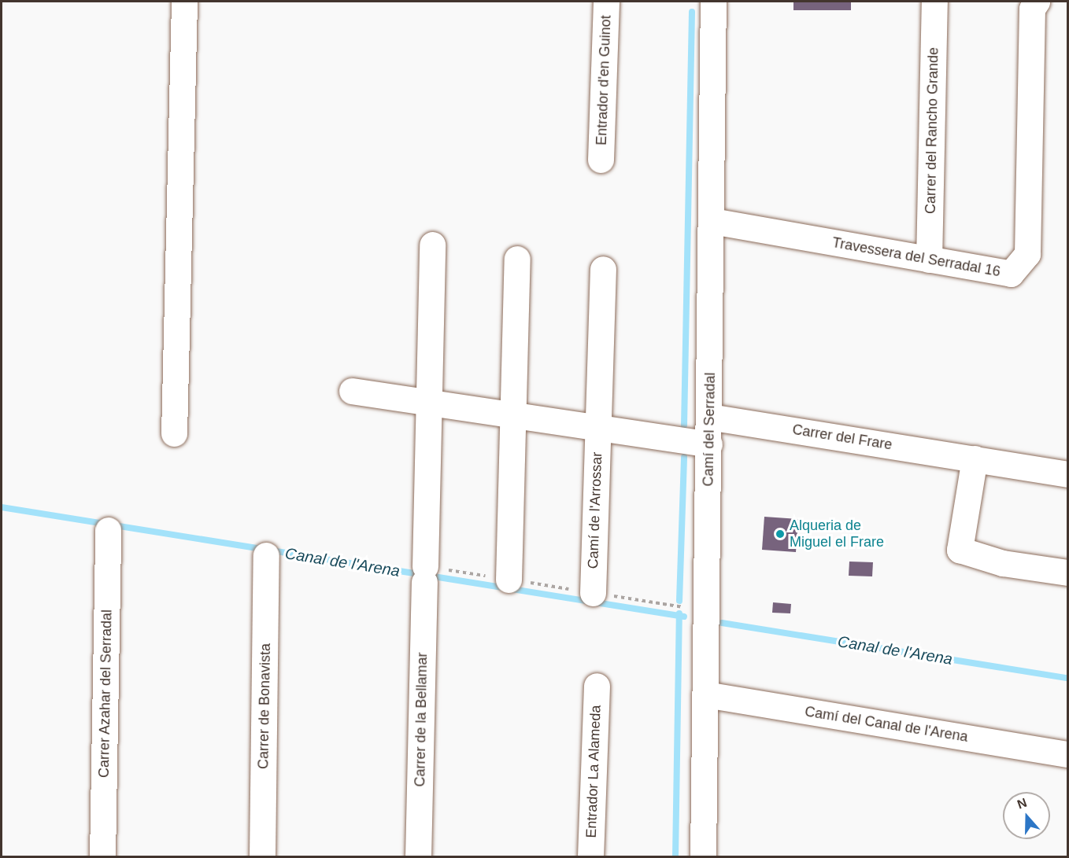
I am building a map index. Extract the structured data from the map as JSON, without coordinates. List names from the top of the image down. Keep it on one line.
{"streets":{"street":["Entrador d'en Guinot","Carrer del Rancho Grande","Travessera del Serradal 16","Camí del Serradal","Carrer del Frare","Camí de l'Arrossar","Carrer Azahar del Serradal","Carrer de Bonavista","Carrer de la Bellamar","Camí del Canal de l'Arena","Entrador La Alameda"]},"crossings":[["Carrer del Rancho Grande","Travessera del Serradal 16"],["Travessera del Serradal 16","Camí del Serradal"],["Camí del Serradal","Carrer del Frare"],["Camí del Serradal","Camí del Canal de l'Arena"]],"water":["Canal de l'Arena"],"places":["Alqueria de Miguel el Frare"],"north":"top"}
